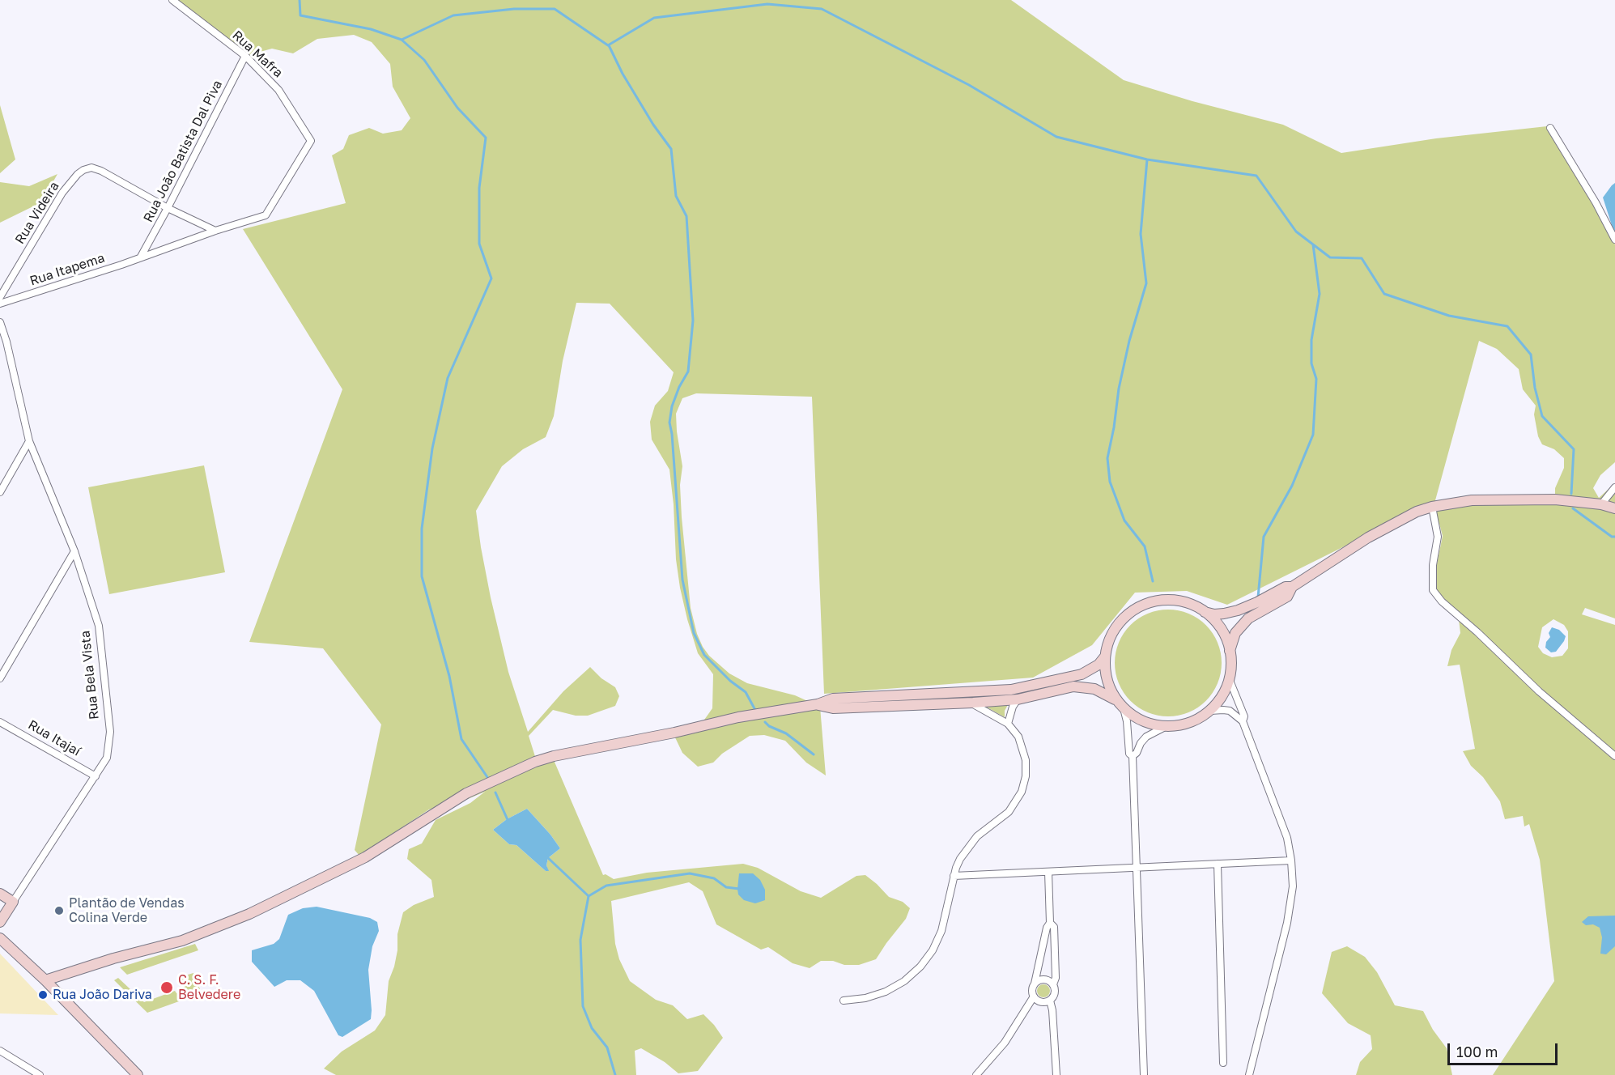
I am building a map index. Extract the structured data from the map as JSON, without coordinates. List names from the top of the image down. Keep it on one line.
{"streets":{"street":["Rua Mafra","Rua João Batista Dal Piva","Rua Videira","Rua Itapema","Rua Bela Vista","Rua Itajaí"]},"crossings":[["Rua Mafra","Rua João Batista Dal Piva"],["Rua Mafra","Rua Itapema"],["Rua João Batista Dal Piva","Rua Videira"],["Rua João Batista Dal Piva","Rua Itapema"],["Rua Bela Vista","Rua Itajaí"]],"places":["Plantão de Vendas Colina Verde","C. S. F. Belvedere","Rua João Dariva"],"scale_bar":"100 m"}
